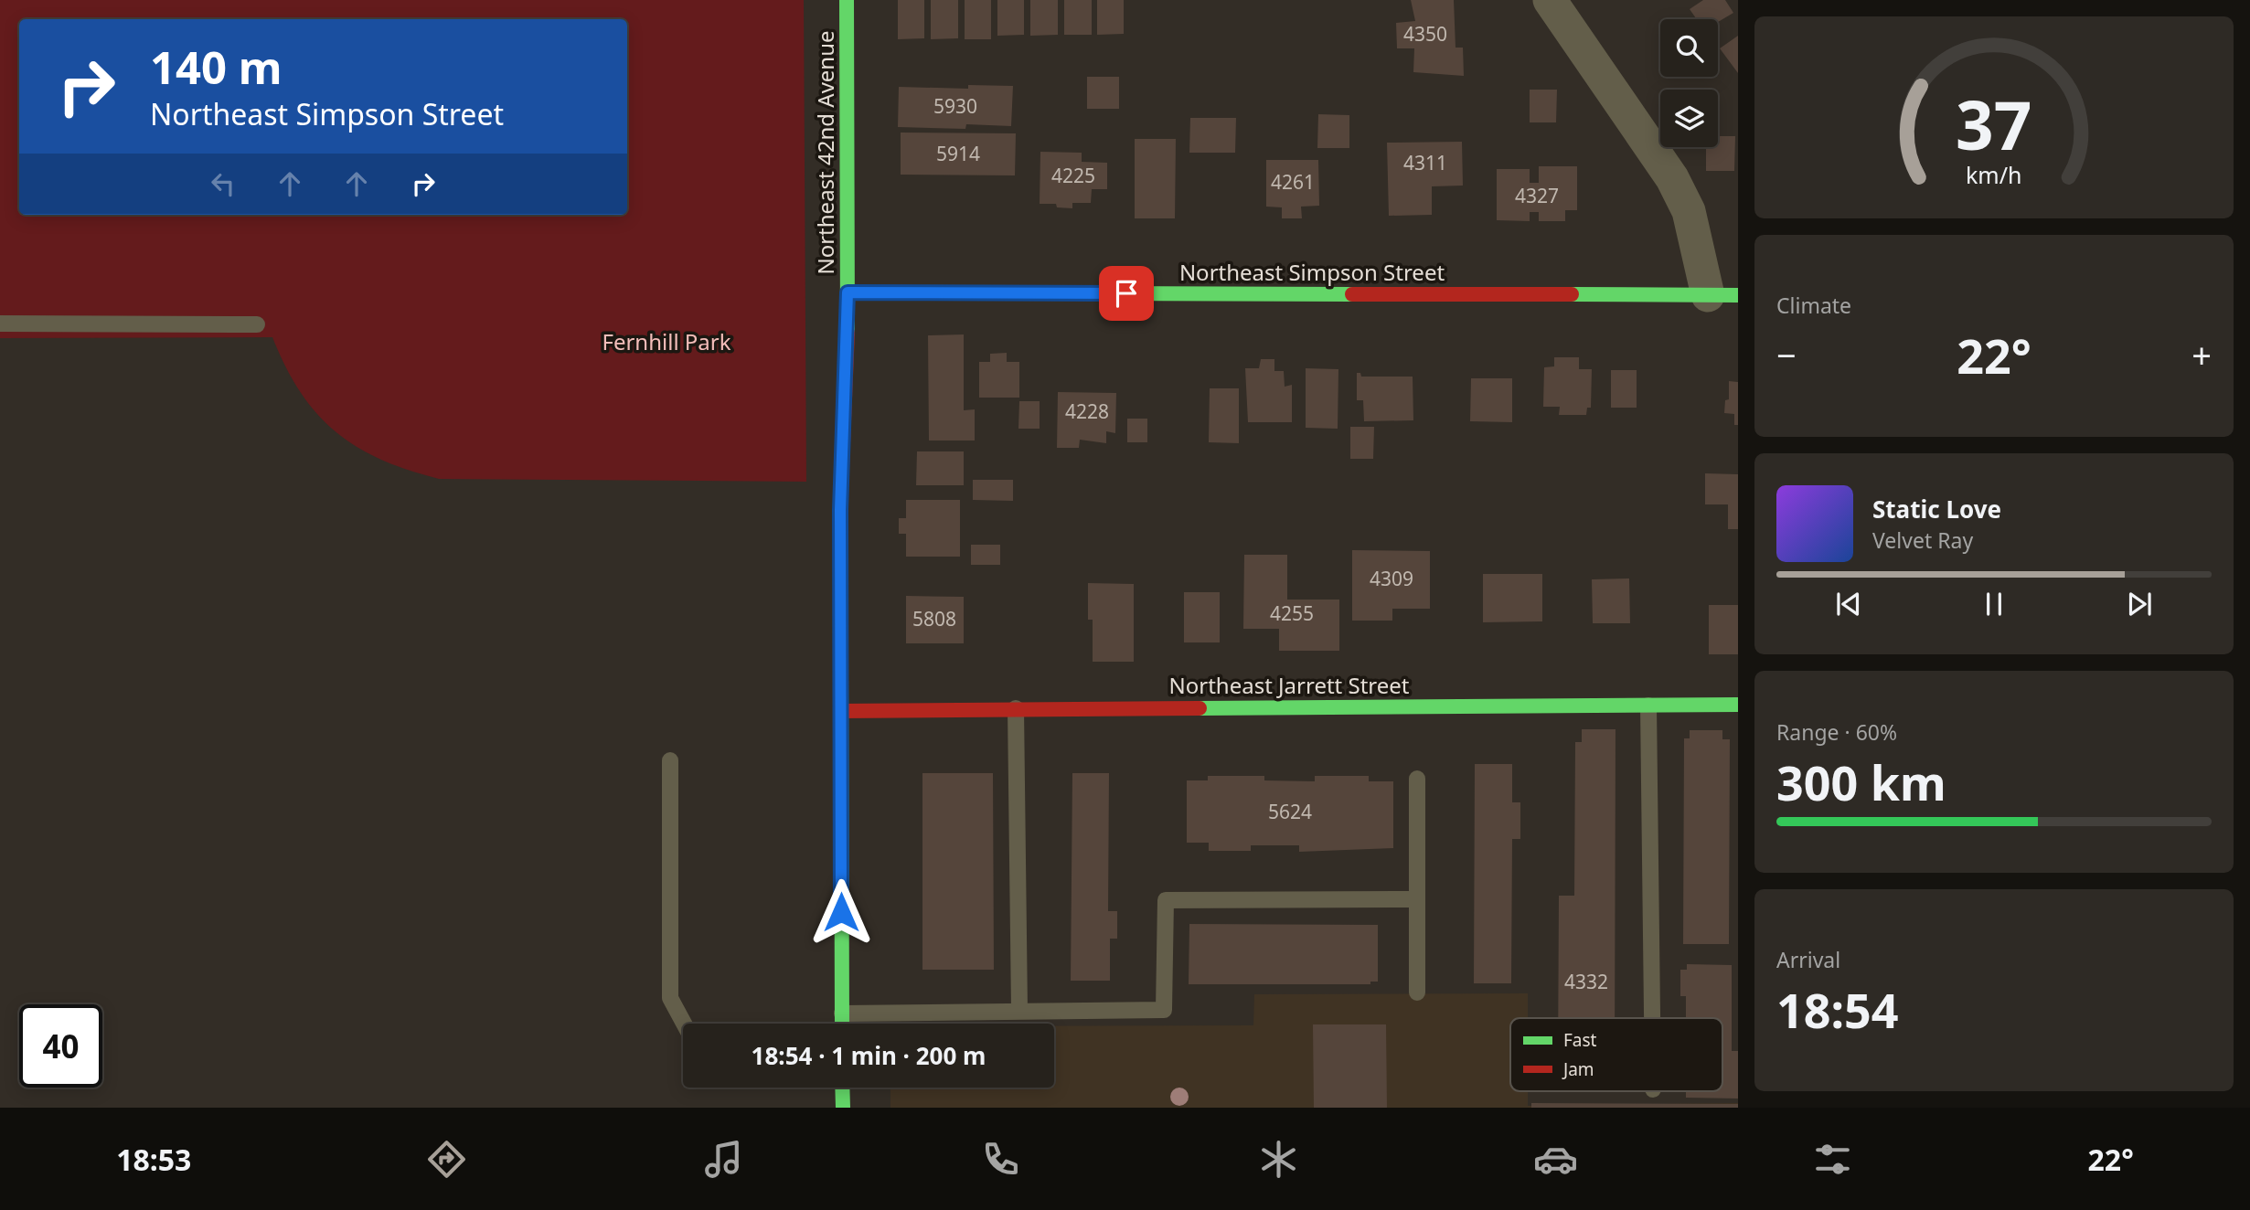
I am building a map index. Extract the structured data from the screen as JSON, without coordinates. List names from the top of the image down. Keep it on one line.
{"streets":{"street":["Northeast 42nd Avenue","Northeast Simpson Street","Northeast Jarrett Street"]},"crossings":[["Northeast 42nd Avenue","Northeast Simpson Street"],["Northeast 42nd Avenue","Northeast Jarrett Street"]],"parks":["Fernhill Park"],"house_numbers":["4350","5930","5914","4311","4225","4261","4327","4228","4309","4255","5808","5624","4332"],"legend":["Fast","Jam"],"page":{"turn":["140 m","Northeast Simpson Street"],"tile":["Climate",["Range · 60%","300 km"],["Arrival","18:54"]],"heat":["−","22°","+"],"song":["Static Love","Velvet Ray"],"limit":"40","trip":"18:54 · 1 min · 200 m","tabs":["18:53","22°"],"gauge":["37","km/h"]}}
